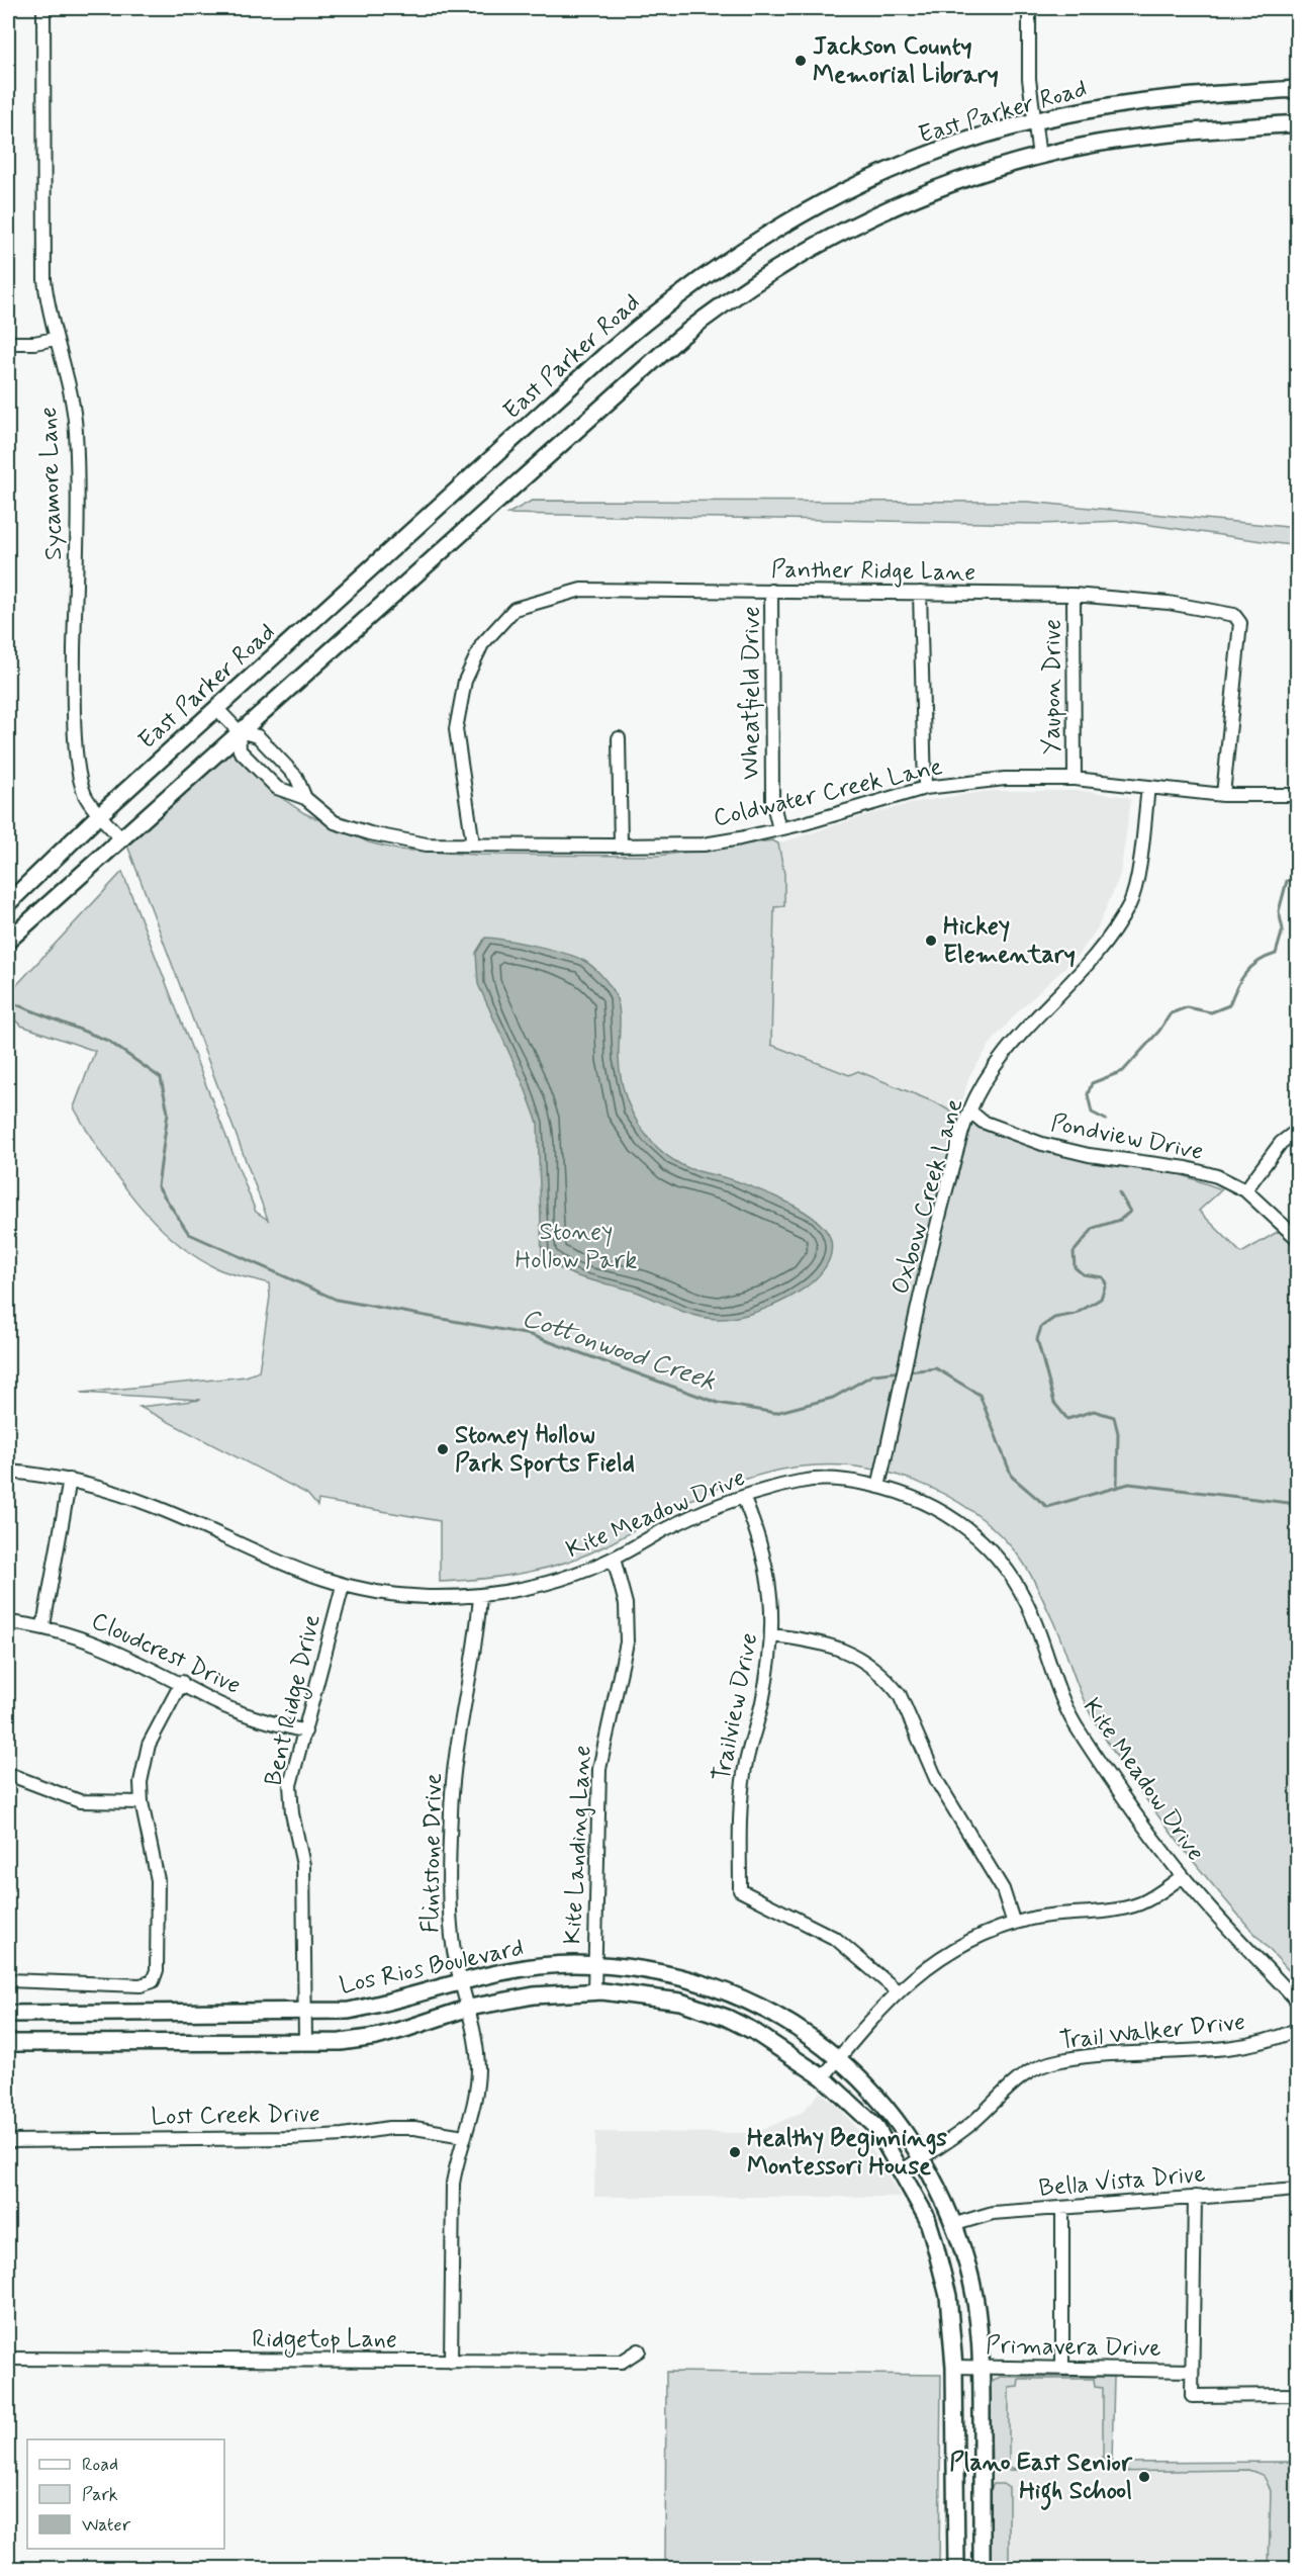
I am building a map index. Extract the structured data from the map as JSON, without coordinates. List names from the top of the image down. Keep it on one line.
{"streets":{"main road":["East Parker Road","Los Rios Boulevard"],"street":["Sycamore Lane","Panther Ridge Lane","Yaupon Drive","Wheatfield Drive","Coldwater Creek Lane","Pondview Drive","Oxbow Creek Lane","Kite Meadow Drive","Cloudcrest Drive","Bent Ridge Drive","Trailview Drive","Kite Landing Lane","Flintstone Drive","Trail Walker Drive","Lost Creek Drive","Bella Vista Drive","Ridgetop Lane","Primavera Drive"]},"crossings":[["East Parker Road","Sycamore Lane"],["East Parker Road","Coldwater Creek Lane"],["Panther Ridge Lane","Yaupon Drive"],["Panther Ridge Lane","Wheatfield Drive"],["Panther Ridge Lane","Coldwater Creek Lane"],["Yaupon Drive","Coldwater Creek Lane"],["Wheatfield Drive","Coldwater Creek Lane"],["Coldwater Creek Lane","Oxbow Creek Lane"],["Pondview Drive","Oxbow Creek Lane"],["Oxbow Creek Lane","Kite Meadow Drive"],["Kite Meadow Drive","Bent Ridge Drive"],["Kite Meadow Drive","Trailview Drive"],["Kite Meadow Drive","Kite Landing Lane"],["Kite Meadow Drive","Flintstone Drive"],["Cloudcrest Drive","Bent Ridge Drive"],["Bent Ridge Drive","Los Rios Boulevard"],["Kite Landing Lane","Los Rios Boulevard"],["Flintstone Drive","Los Rios Boulevard"],["Flintstone Drive","Lost Creek Drive"],["Flintstone Drive","Ridgetop Lane"],["Los Rios Boulevard","Trail Walker Drive"],["Los Rios Boulevard","Bella Vista Drive"],["Los Rios Boulevard","Primavera Drive"]],"water":["Cottonwood Creek"],"parks":["Stoney Hollow Park"],"places":["Jackson County Memorial Library","Hickey Elementary","Stoney Hollow Park Sports Field","Healthy Beginnings Montessori House","Plano East Senior High School"],"legend":["Road","Park","Water"]}
